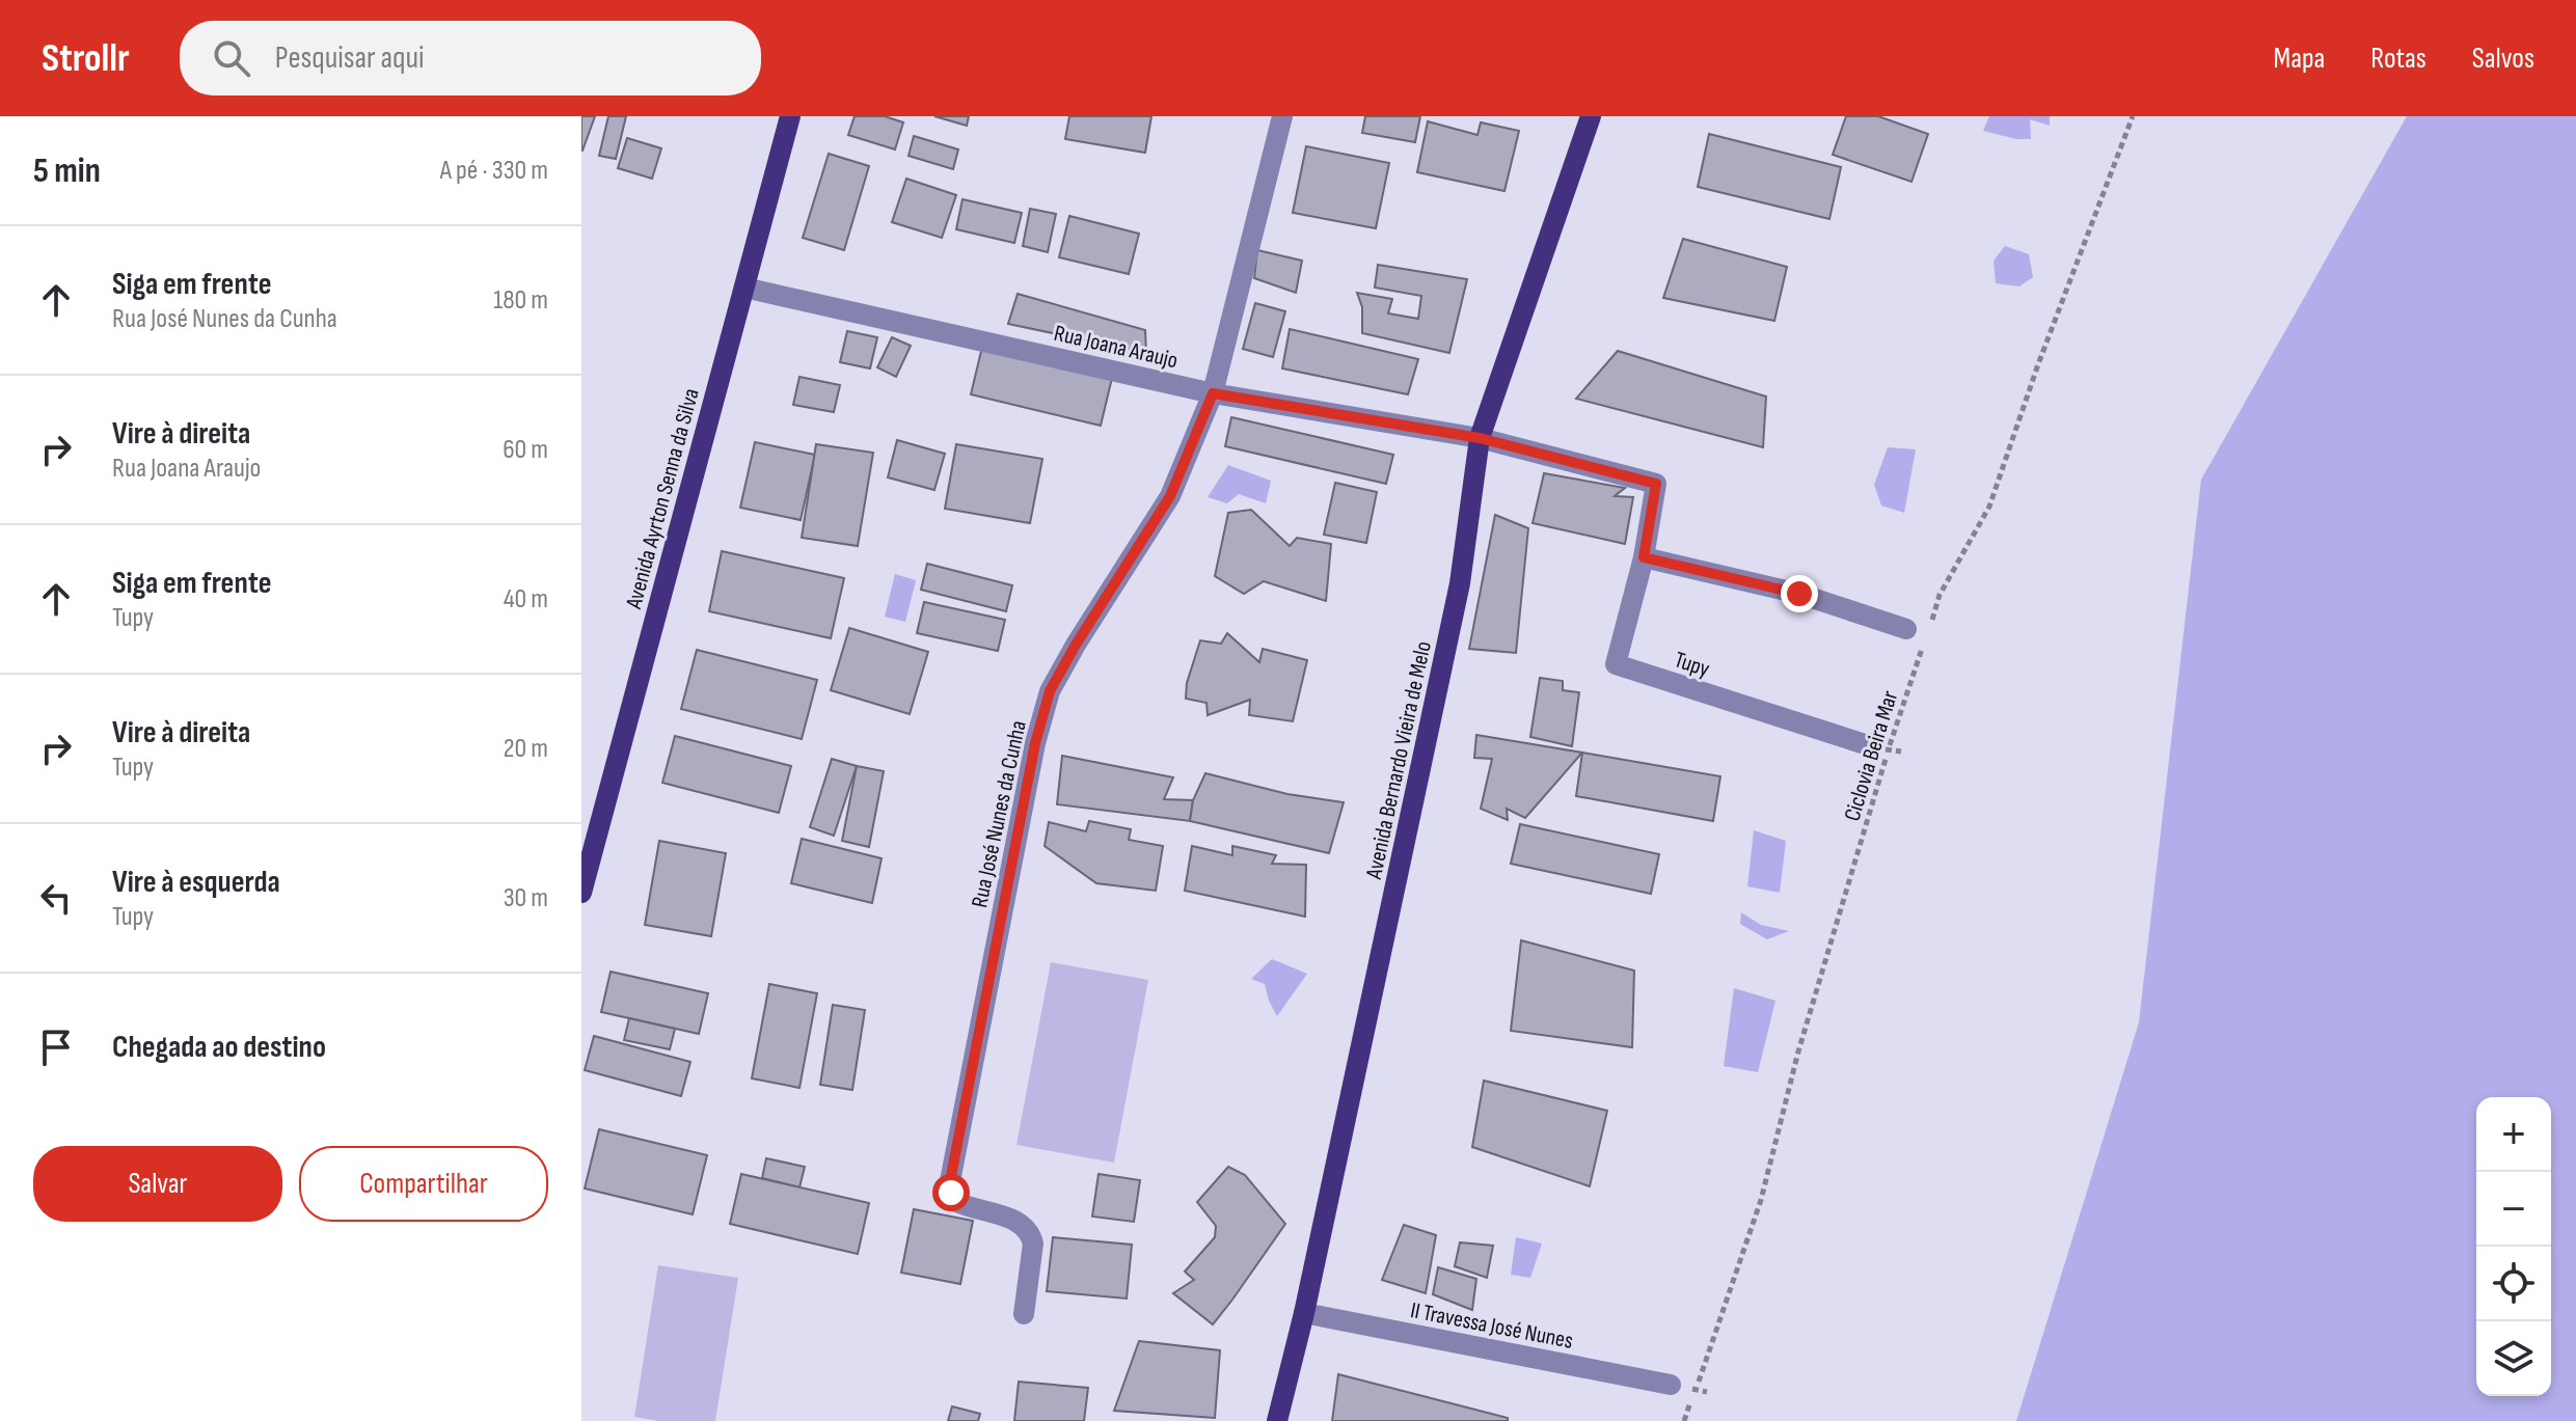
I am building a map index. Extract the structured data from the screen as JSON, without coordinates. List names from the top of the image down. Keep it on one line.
{"streets":{"main road":["Avenida Ayrton Senna da Silva","Avenida Bernardo Vieira de Melo"],"street":["Rua Joana Araujo","Tupy","Rua José Nunes da Cunha","II Travessa José Nunes"],"path":["Ciclovia Beira Mar"]},"crossings":[["Rua Joana Araujo","Avenida Ayrton Senna da Silva"],["Rua Joana Araujo","Tupy"],["Rua Joana Araujo","Avenida Bernardo Vieira de Melo"],["Rua Joana Araujo","Rua José Nunes da Cunha"],["Tupy","Avenida Bernardo Vieira de Melo"],["Avenida Bernardo Vieira de Melo","II Travessa José Nunes"]],"page":{"header":"Strollr","search":"Pesquisar aqui","nav":["Mapa","Rotas","Salvos"],"heading":["5 min","A pé · 330 m"],"list":[["Siga em frente","Rua José Nunes da Cunha","180 m"],["Vire à direita","Rua Joana Araujo","60 m"],["Siga em frente","Tupy","40 m"],["Vire à direita","Tupy","20 m"],["Vire à esquerda","Tupy","30 m"],"Chegada ao destino"],"map_buttons":["+","−"],"buttons":["Salvar","Compartilhar"]}}
